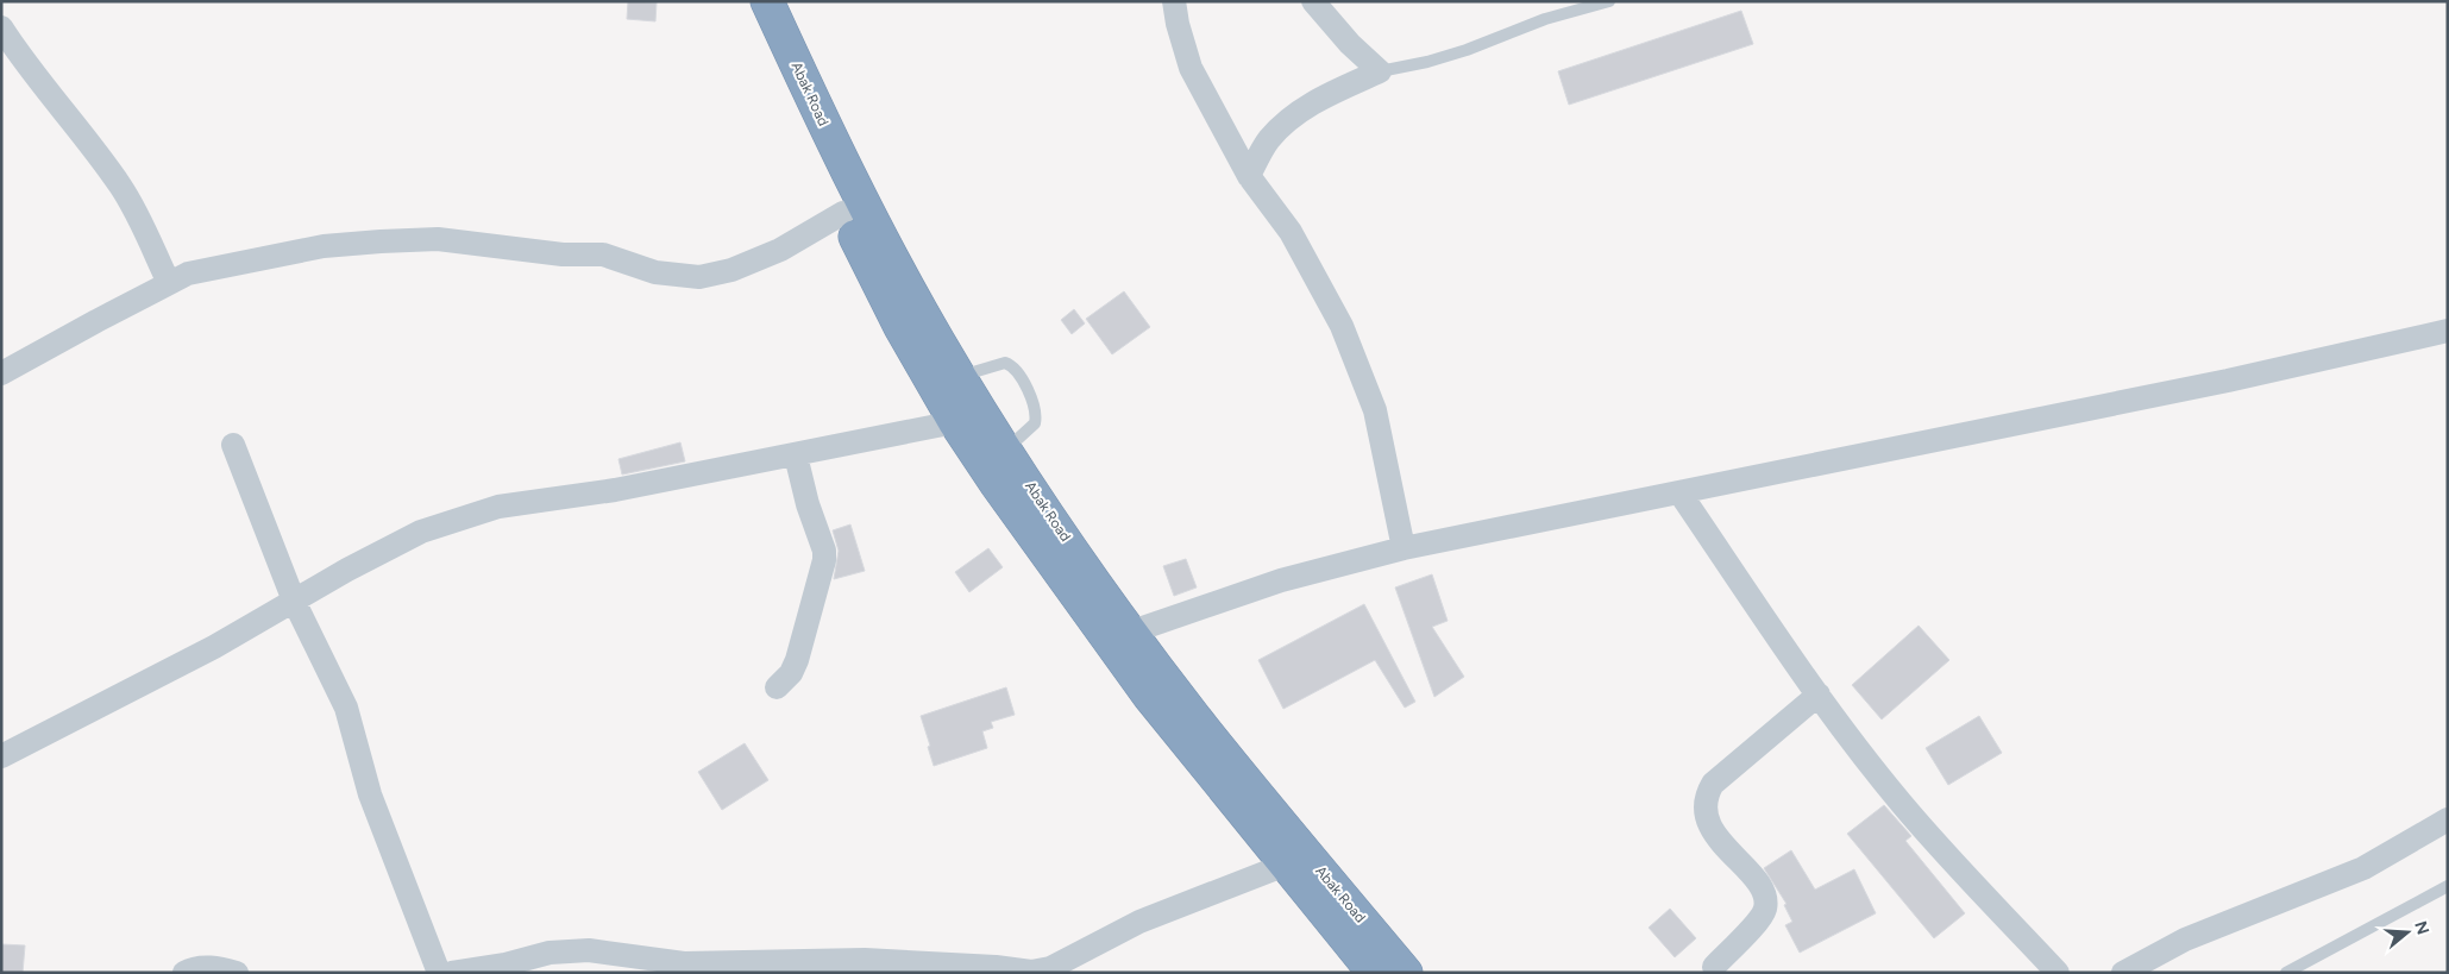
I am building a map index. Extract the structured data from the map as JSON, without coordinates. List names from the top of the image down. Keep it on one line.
{"streets":{"highway":["Abak Road"]},"north":"right"}
